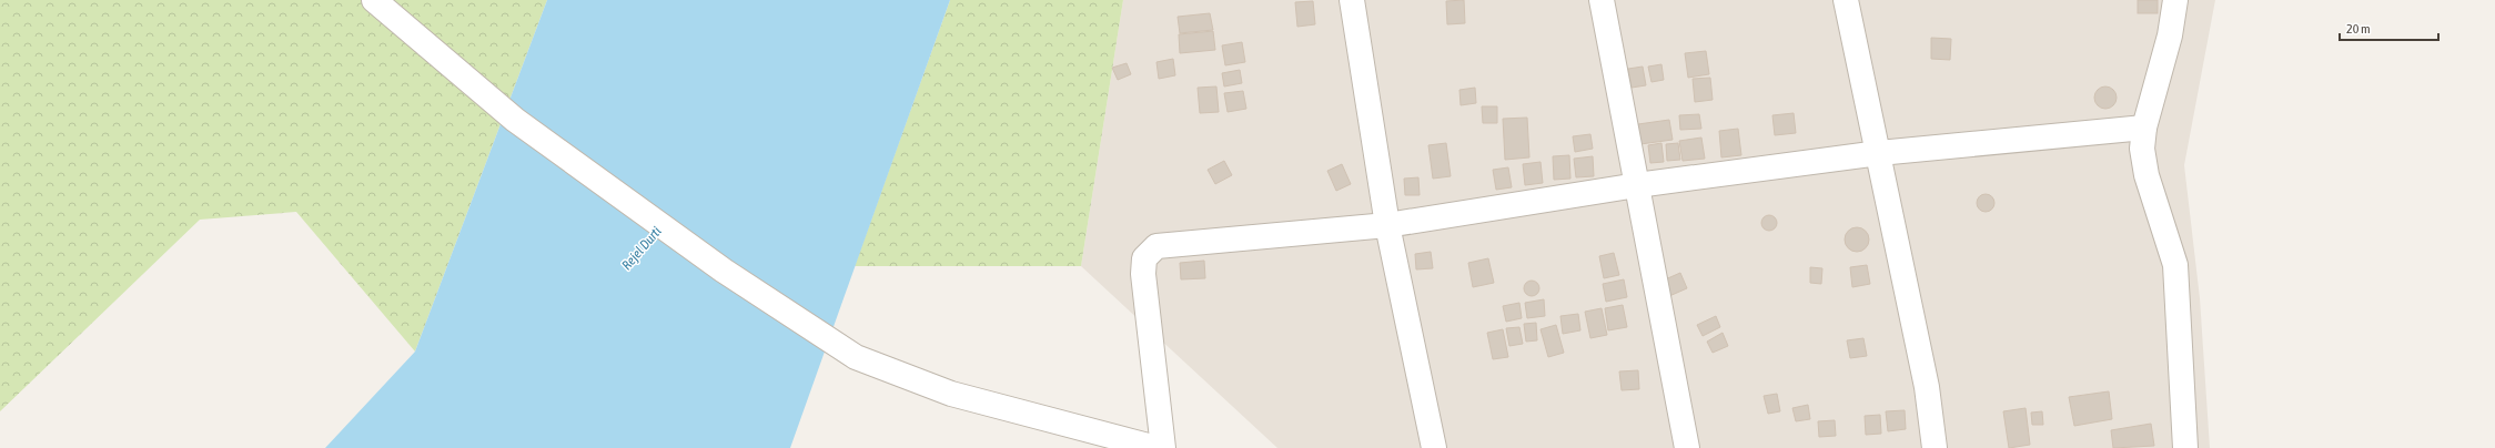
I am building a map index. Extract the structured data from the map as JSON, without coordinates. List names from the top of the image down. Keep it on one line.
{"water":["Rejel Durti"],"scale_bar":"20 m"}
